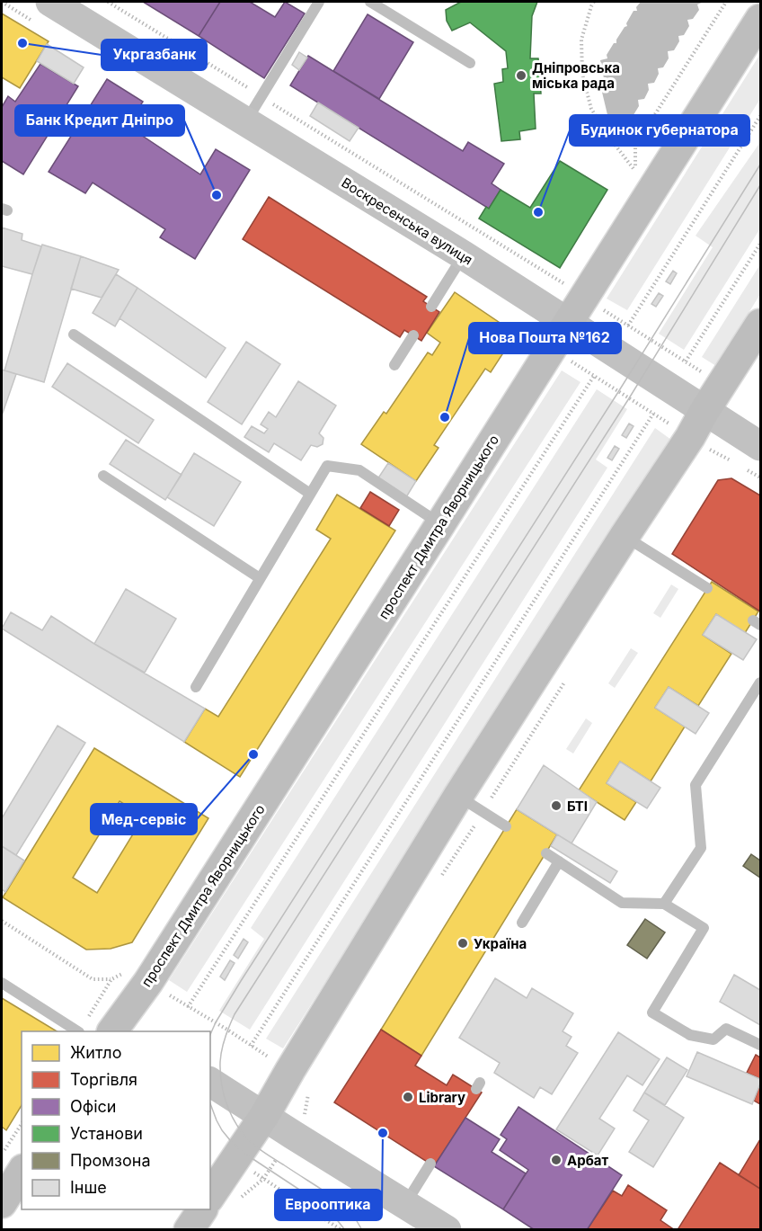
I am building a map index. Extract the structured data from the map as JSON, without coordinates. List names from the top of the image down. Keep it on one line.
{"streets":{"main road":["Воскресенська вулиця","проспект Дмитра Яворницького"]},"crossings":[["Воскресенська вулиця","проспект Дмитра Яворницького"]],"places":["Укргазбанк","Дніпровська міська рада","Банк Кредит Дніпро","Будинок губернатора","Нова Пошта №162","Мед-сервіс","БТІ","Україна","Library","Еврооптика","Арбат"],"legend":["Житло","Торгівля","Офіси","Установи","Промзона","Інше"]}
